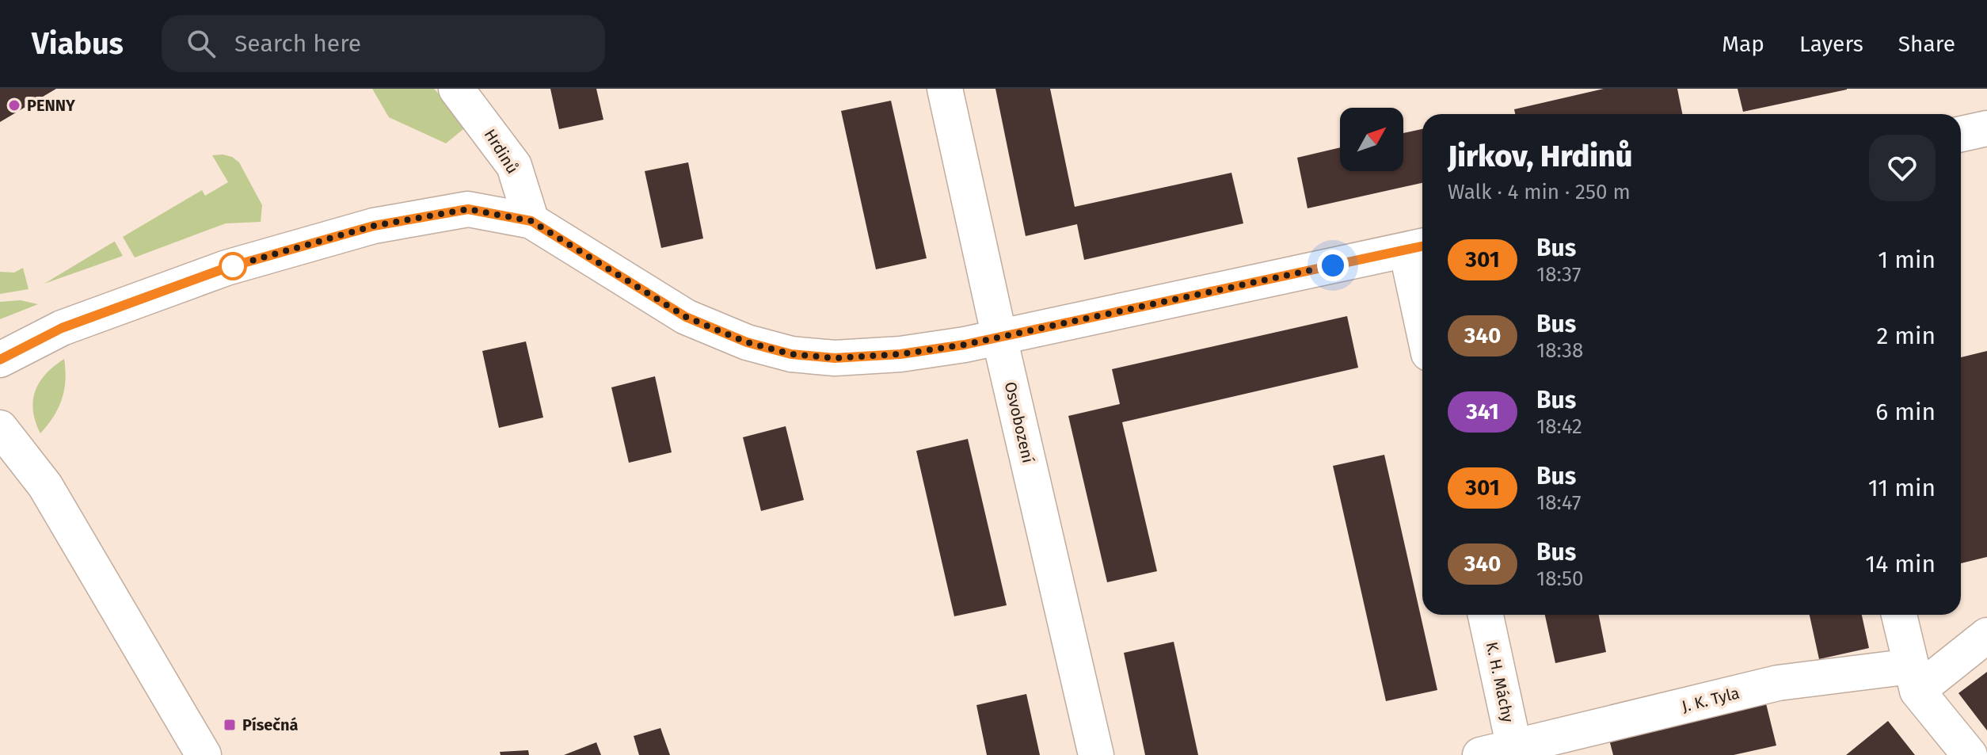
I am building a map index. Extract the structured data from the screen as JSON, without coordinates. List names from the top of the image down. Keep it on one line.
{"streets":{"street":["Hrdinů","Osvobození","K. H. Máchy","J. K. Tyla"]},"crossings":[["K. H. Máchy","J. K. Tyla"]],"places":{"other":["PENNY"],"transit":["Písečná"]},"lines":["bus line 301"],"north":"top right","page":{"header":"Viabus","search":"Search here","nav":["Map","Layers","Share"],"heading":["Jirkov, Hrdinů","Walk · 4 min · 250 m"],"list":[{"mark":"301","name":"Bus","note":"18:37","value":"1 min"},{"mark":"340","name":"Bus","note":"18:38","value":"2 min"},{"mark":"341","name":"Bus","note":"18:42","value":"6 min"},{"mark":"301","name":"Bus","note":"18:47","value":"11 min"},{"mark":"340","name":"Bus","note":"18:50","value":"14 min"}]}}
